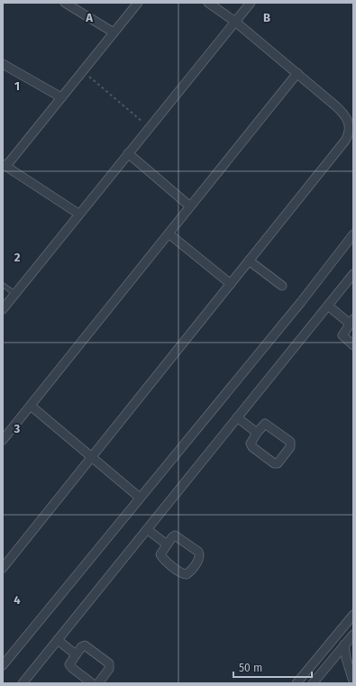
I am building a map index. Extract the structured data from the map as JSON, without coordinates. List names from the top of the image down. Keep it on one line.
{"scale_bar":"50 m","grid":{"columns":["A","B"],"rows":["1","2","3","4"]}}
